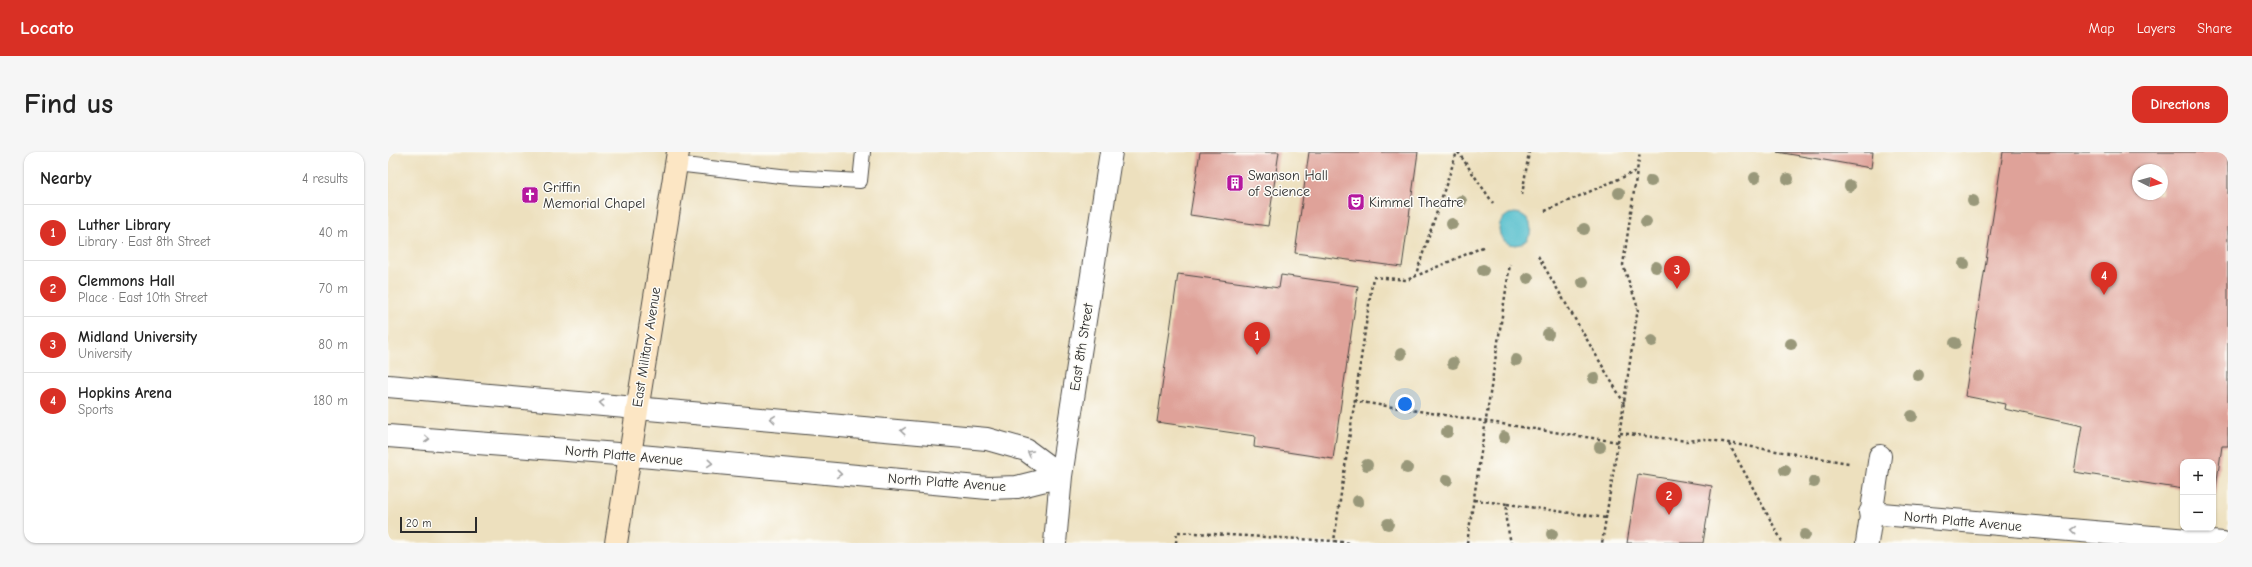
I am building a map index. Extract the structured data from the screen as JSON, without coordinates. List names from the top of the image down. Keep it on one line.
{"streets":{"main road":["East Military Avenue"],"street":["East 8th Street","North Platte Avenue"]},"crossings":[["East Military Avenue","North Platte Avenue"],["East 8th Street","North Platte Avenue"]],"places":{"building":["Swanson Hall of Science"],"church":["Griffin Memorial Chapel"],"theatre":["Kimmel Theatre"]},"scale_bar":"20 m","north":"right","page":{"header":"Locato","nav":["Map","Layers","Share"],"buttons":"Directions","title":"Find us","heading":["Nearby","4 results"],"list":[{"mark":"1","name":"Luther Library","note":"Library · East 8th Street","value":"40 m"},{"mark":"2","name":"Clemmons Hall","note":"Place · East 10th Street","value":"70 m"},{"mark":"3","name":"Midland University","note":"University","value":"80 m"},{"mark":"4","name":"Hopkins Arena","note":"Sports","value":"180 m"}],"pins":["3","4","1","2"],"map_buttons":["+","−"],"scale":"20 m"}}
